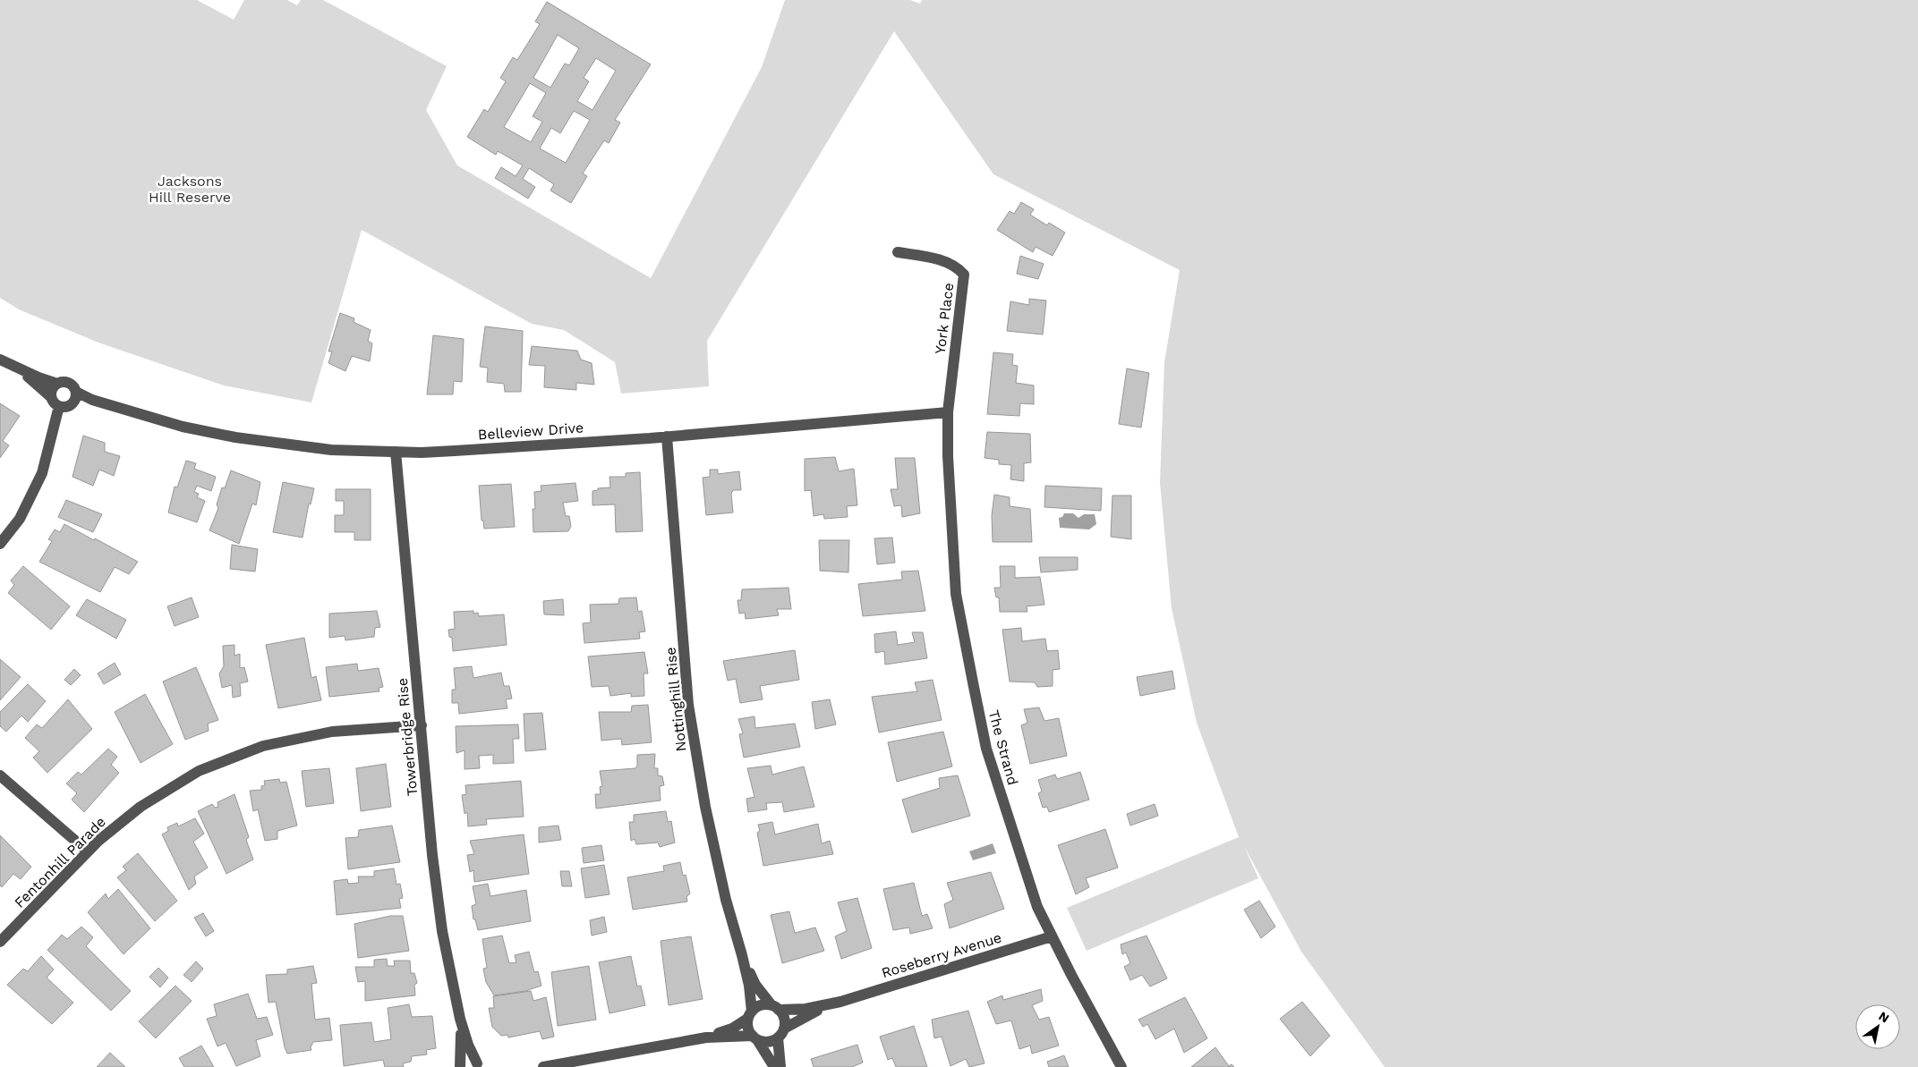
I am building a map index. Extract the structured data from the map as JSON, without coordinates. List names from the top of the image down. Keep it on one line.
{"streets":{"street":["York Place","Belleview Drive","Nottinghill Rise","Towerbridge Rise","The Strand","Fentonhill Parade","Roseberry Avenue"]},"crossings":[["York Place","Belleview Drive"],["York Place","The Strand"],["Belleview Drive","Nottinghill Rise"],["Belleview Drive","Towerbridge Rise"],["Belleview Drive","The Strand"],["Nottinghill Rise","Roseberry Avenue"],["Towerbridge Rise","Fentonhill Parade"],["The Strand","Roseberry Avenue"]],"parks":["Jacksons Hill Reserve"],"north":"top right"}
